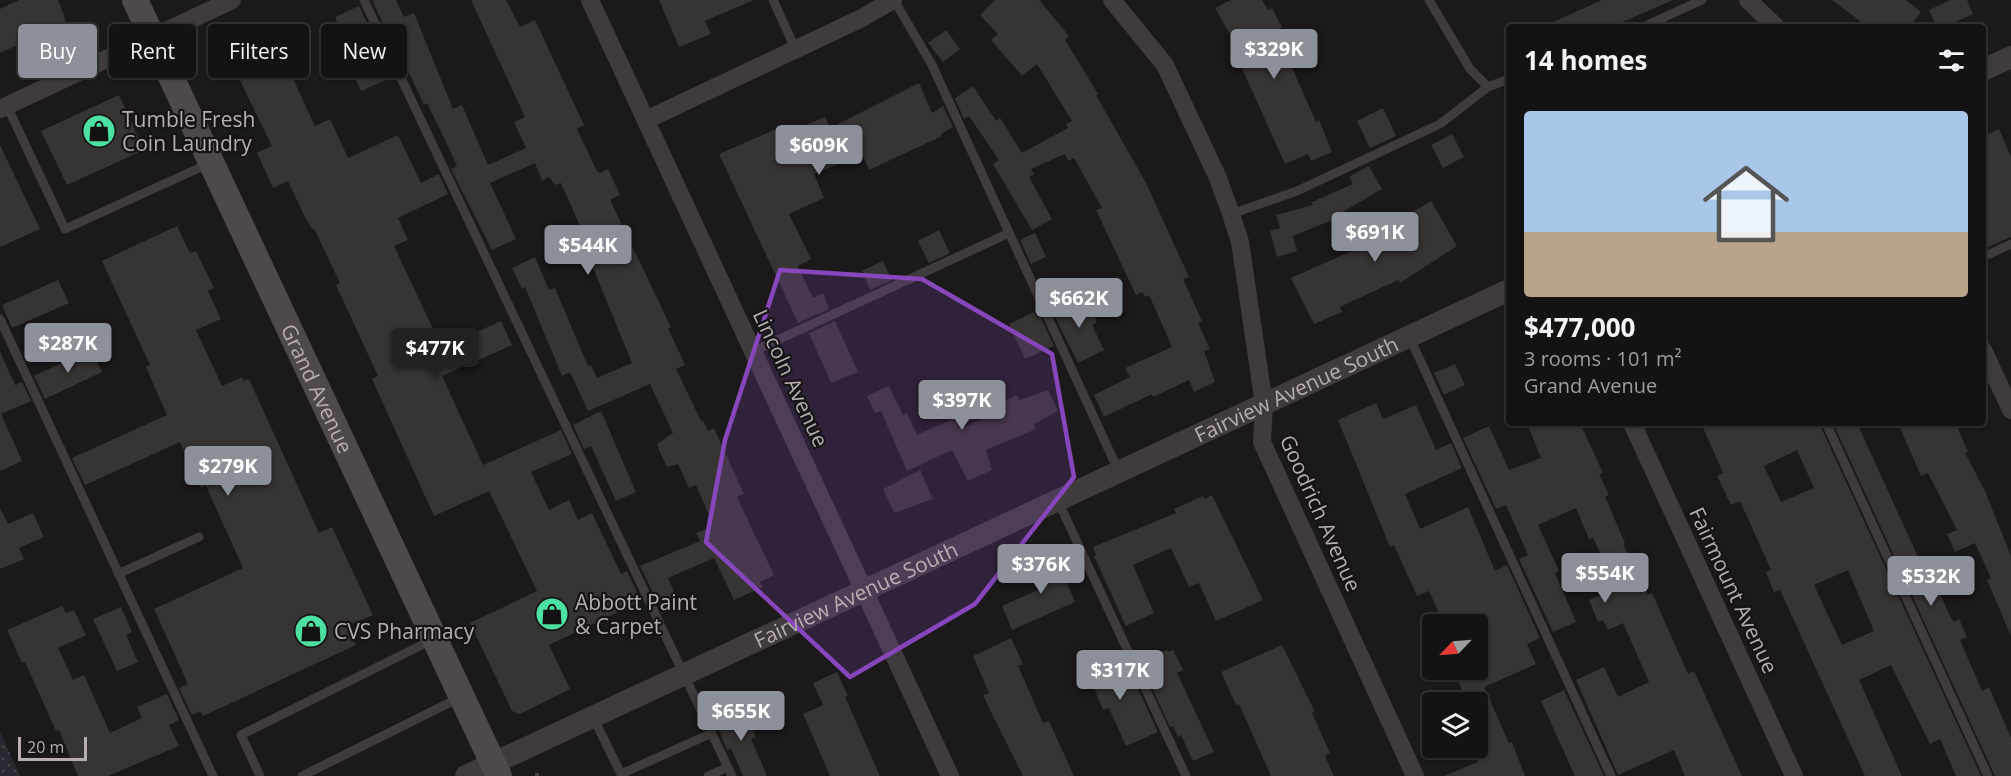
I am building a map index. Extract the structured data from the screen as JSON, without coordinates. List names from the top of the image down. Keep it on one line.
{"streets":{"main road":["Grand Avenue"],"street":["Lincoln Avenue","Fairview Avenue South","Goodrich Avenue","Fairmount Avenue"]},"crossings":[["Lincoln Avenue","Fairview Avenue South"],["Grand Avenue","Fairview Avenue South"],["Fairview Avenue South","Goodrich Avenue"]],"places":{"shop":["Tumble Fresh Coin Laundry","Abbott Paint & Carpet","CVS Pharmacy"]},"scale_bar":"20 m","north":"bottom left","page":{"chip":["Buy","Rent","Filters","New"],"heading":"14 homes","price":["$329K","$609K","$691K","$544K","$662K","$287K","$477K","$397K","$279K","$376K","$554K","$532K","$317K","$655K"],"list":[{"name":"$477,000","note":"3 rooms · 101 m² · Grand Avenue"}],"scale":"20 m"}}
